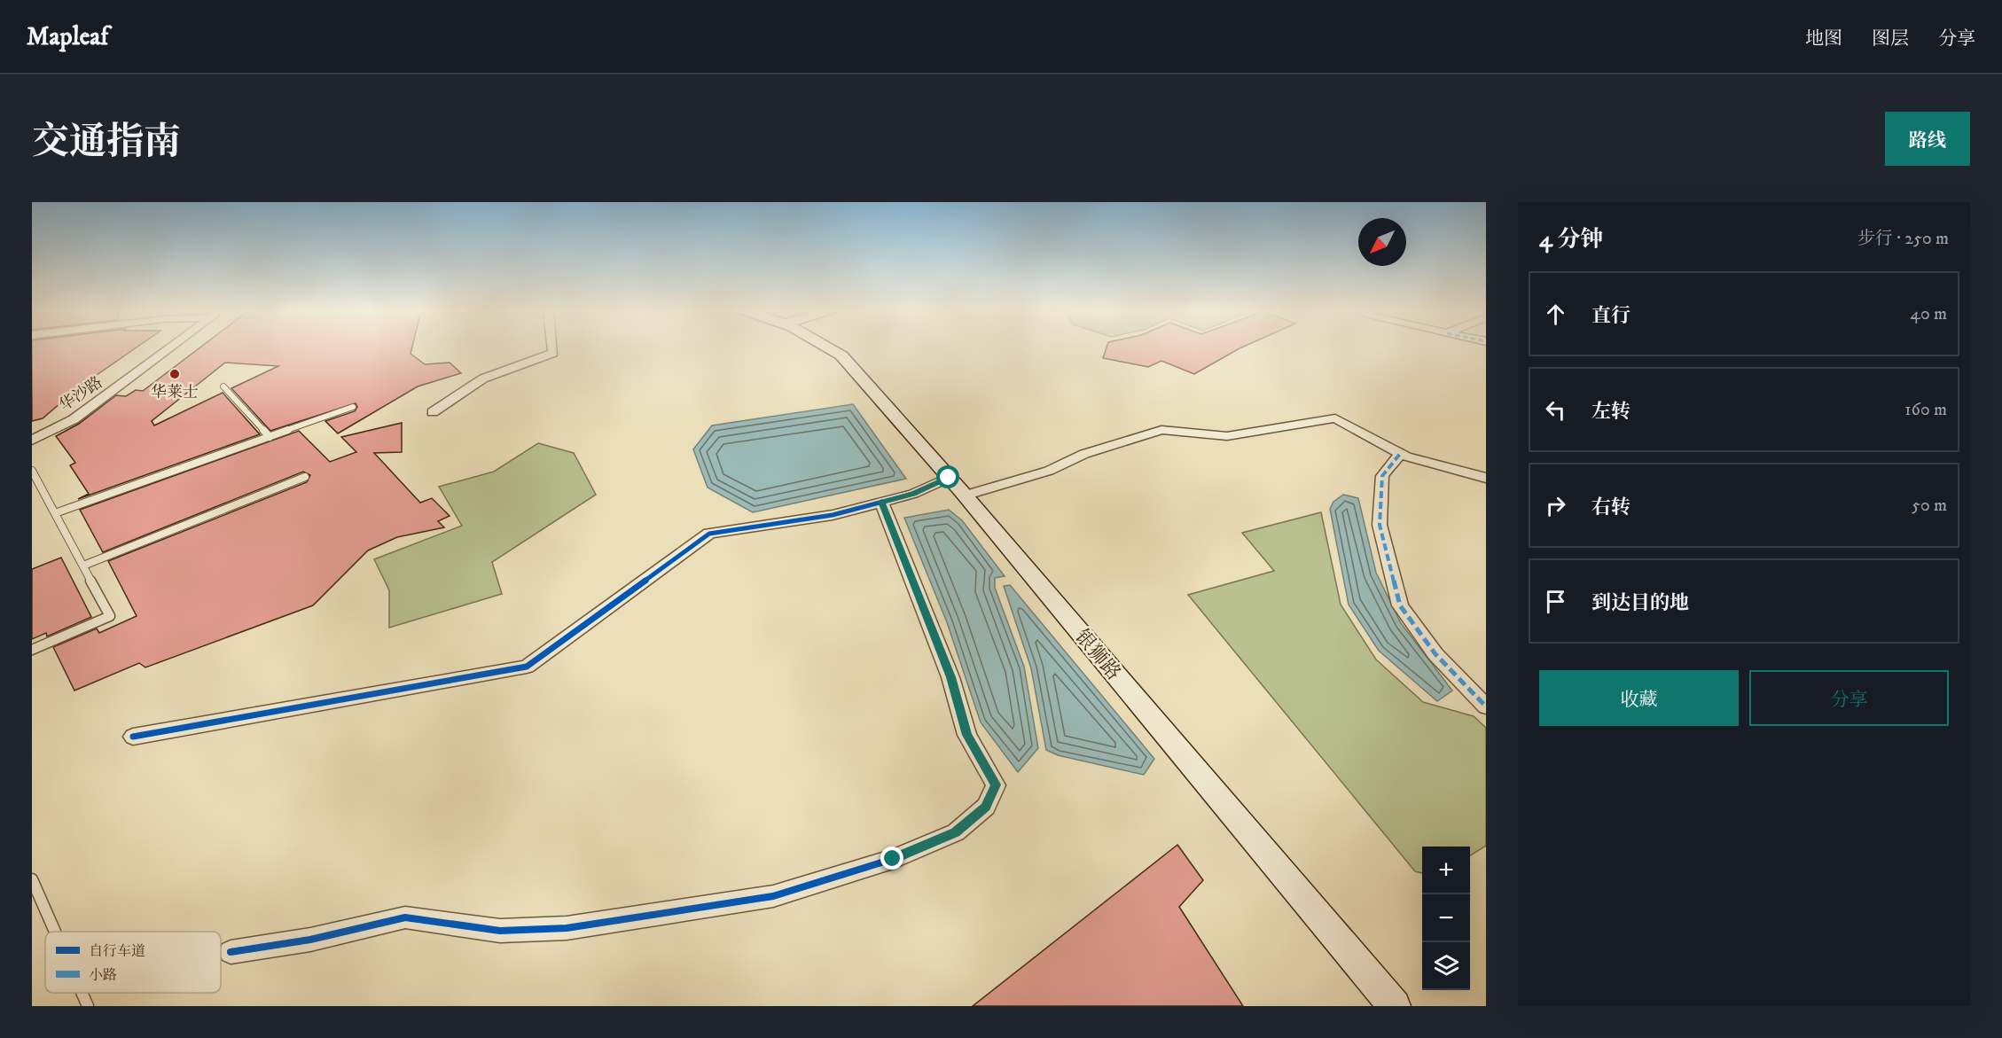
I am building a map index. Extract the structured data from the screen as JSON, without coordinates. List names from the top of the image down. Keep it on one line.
{"streets":{"main road":["银狮路"],"street":["华沙路"]},"places":["华莱士"],"legend":["自行车道","小路"],"north":"bottom left","page":{"header":"Mapleaf","nav":["地图","图层","分享"],"title":"交通指南","buttons":["路线",["收藏","分享"]],"heading":["4 分钟","步行 · 250 m"],"list":[["直行","40 m"],["左转","160 m"],["右转","50 m"],"到达目的地"],"map_buttons":["+","−"]}}
